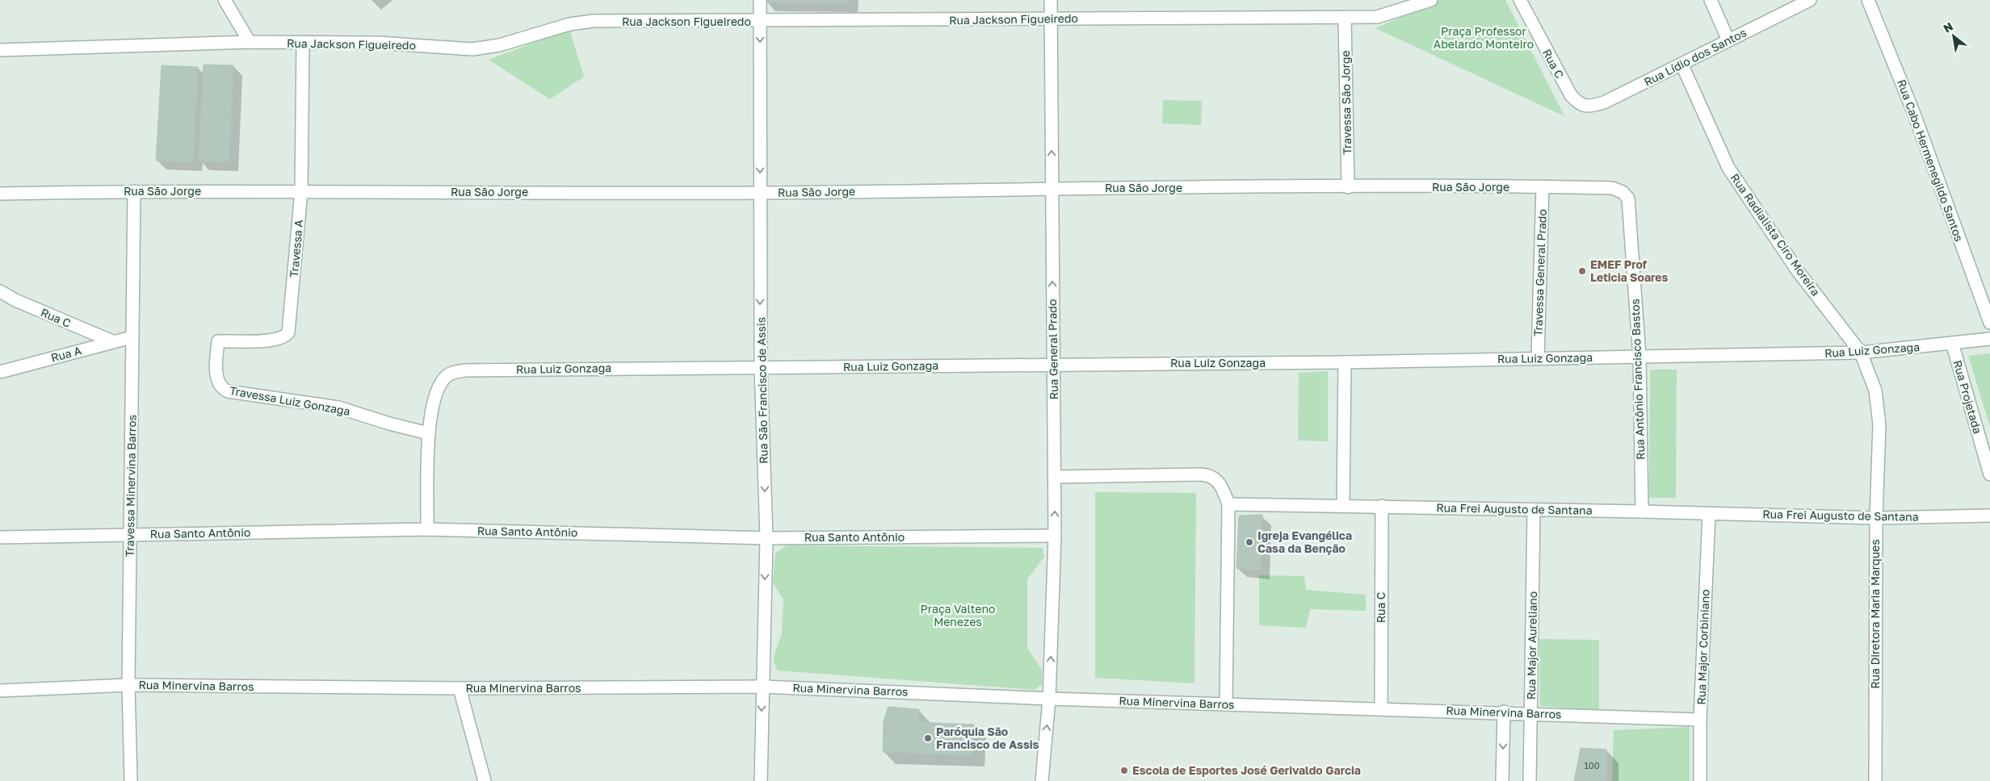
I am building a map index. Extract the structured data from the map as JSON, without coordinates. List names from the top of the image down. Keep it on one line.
{"streets":{"street":["Rua Jackson Figueiredo","Rua Lídio dos Santos","Rua C","Travessa São Jorge","Rua Cabo Hermenegildo Santos","Rua São Jorge","Rua Radialista Ciro Moreira","Travessa A","Travessa General Prado","Rua General Prado","Rua Luiz Gonzaga","Rua A","Rua Antônio Francisco Bastos","Rua São Francisco de Assis","Rua Projetada","Travessa Luiz Gonzaga","Travessa Minervina Barros","Rua Frei Augusto de Santana","Rua Santo Antônio","Rua Diretora Maria Marques","Rua Major Aureliano","Rua Major Corbiniano","Rua Minervina Barros"]},"crossings":[["Rua Jackson Figueiredo","Travessa São Jorge"],["Rua Jackson Figueiredo","Travessa A"],["Rua Jackson Figueiredo","Rua General Prado"],["Rua Jackson Figueiredo","Rua São Francisco de Assis"],["Rua Lídio dos Santos","Rua C"],["Rua Lídio dos Santos","Rua Radialista Ciro Moreira"],["Rua C","Rua A"],["Rua C","Rua Frei Augusto de Santana"],["Rua C","Rua Minervina Barros"],["Travessa São Jorge","Rua São Jorge"],["Rua São Jorge","Travessa A"],["Rua São Jorge","Travessa General Prado"],["Rua São Jorge","Rua General Prado"],["Rua São Jorge","Rua Antônio Francisco Bastos"],["Rua São Jorge","Rua São Francisco de Assis"],["Rua São Jorge","Travessa Minervina Barros"],["Rua Radialista Ciro Moreira","Rua Luiz Gonzaga"],["Rua Radialista Ciro Moreira","Rua Diretora Maria Marques"],["Travessa A","Travessa Luiz Gonzaga"],["Travessa General Prado","Rua Luiz Gonzaga"],["Rua General Prado","Rua Luiz Gonzaga"],["Rua General Prado","Rua Santo Antônio"],["Rua General Prado","Rua Minervina Barros"],["Rua Luiz Gonzaga","Rua Antônio Francisco Bastos"],["Rua Luiz Gonzaga","Rua São Francisco de Assis"],["Rua Luiz Gonzaga","Rua Projetada"],["Rua Luiz Gonzaga","Travessa Luiz Gonzaga"],["Rua Luiz Gonzaga","Rua Diretora Maria Marques"],["Rua A","Travessa Minervina Barros"],["Rua Antônio Francisco Bastos","Rua Frei Augusto de Santana"],["Rua São Francisco de Assis","Rua Santo Antônio"],["Rua São Francisco de Assis","Rua Minervina Barros"],["Travessa Minervina Barros","Rua Santo Antônio"],["Travessa Minervina Barros","Rua Minervina Barros"],["Rua Frei Augusto de Santana","Rua Diretora Maria Marques"],["Rua Frei Augusto de Santana","Rua Major Aureliano"],["Rua Frei Augusto de Santana","Rua Major Corbiniano"],["Rua Major Aureliano","Rua Minervina Barros"],["Rua Major Corbiniano","Rua Minervina Barros"]],"one_way":["Rua General Prado","Rua São Francisco de Assis"],"parks":["Praça Professor Abelardo Monteiro","Praça Valteno Menezes"],"places":["EMEF Prof Leticia Soares","Igreja Evangélica Casa da Benção","Paróquia São Francisco de Assis","Escola de Esportes José Gerivaldo Garcia"],"house_numbers":["100"],"north":"top left"}
